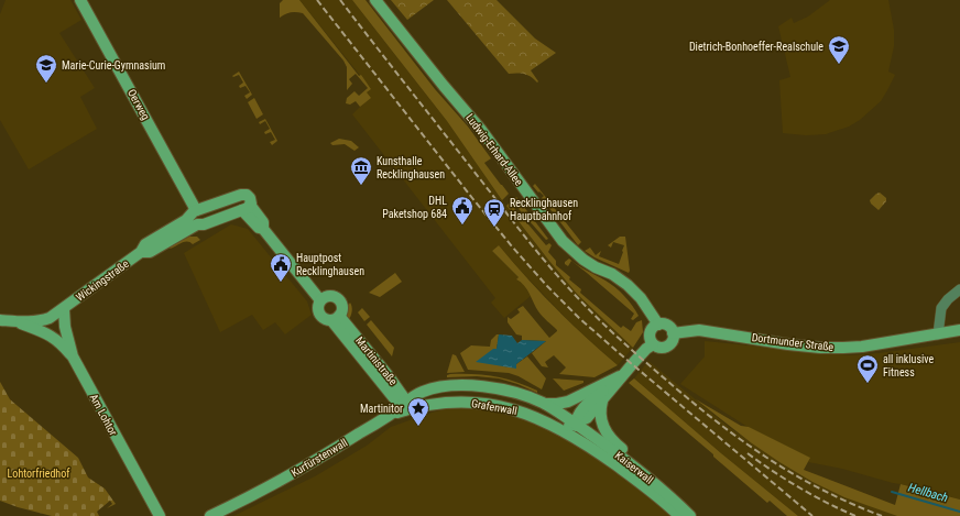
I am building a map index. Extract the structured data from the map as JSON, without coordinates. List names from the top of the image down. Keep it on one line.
{"streets":{"main road":["Oerweg","Ludwig-Erhard-Allee","Wickingstraße","Dortmunder Straße","Martinistraße","Grafenwall","Am Lohtor","Kurfürstenwall","Kaiserwall"]},"crossings":[["Oerweg","Wickingstraße"],["Ludwig-Erhard-Allee","Dortmunder Straße"],["Wickingstraße","Martinistraße"],["Wickingstraße","Am Lohtor"],["Martinistraße","Grafenwall"],["Martinistraße","Kurfürstenwall"],["Grafenwall","Kurfürstenwall"],["Grafenwall","Kaiserwall"]],"water":["Hellbach"],"parks":["Lohtorfriedhof"],"places":{"school or university":["Dietrich-Bonhoeffer-Realschule","Marie-Curie-Gymnasium"],"museum":["Kunsthalle Recklinghausen"],"public building":["DHL Paketshop 684","Hauptpost Recklinghausen"],"station":["Recklinghausen Hauptbahnhof"],"sports":["all inklusive Fitness"],"place":["Martinitor"]}}
